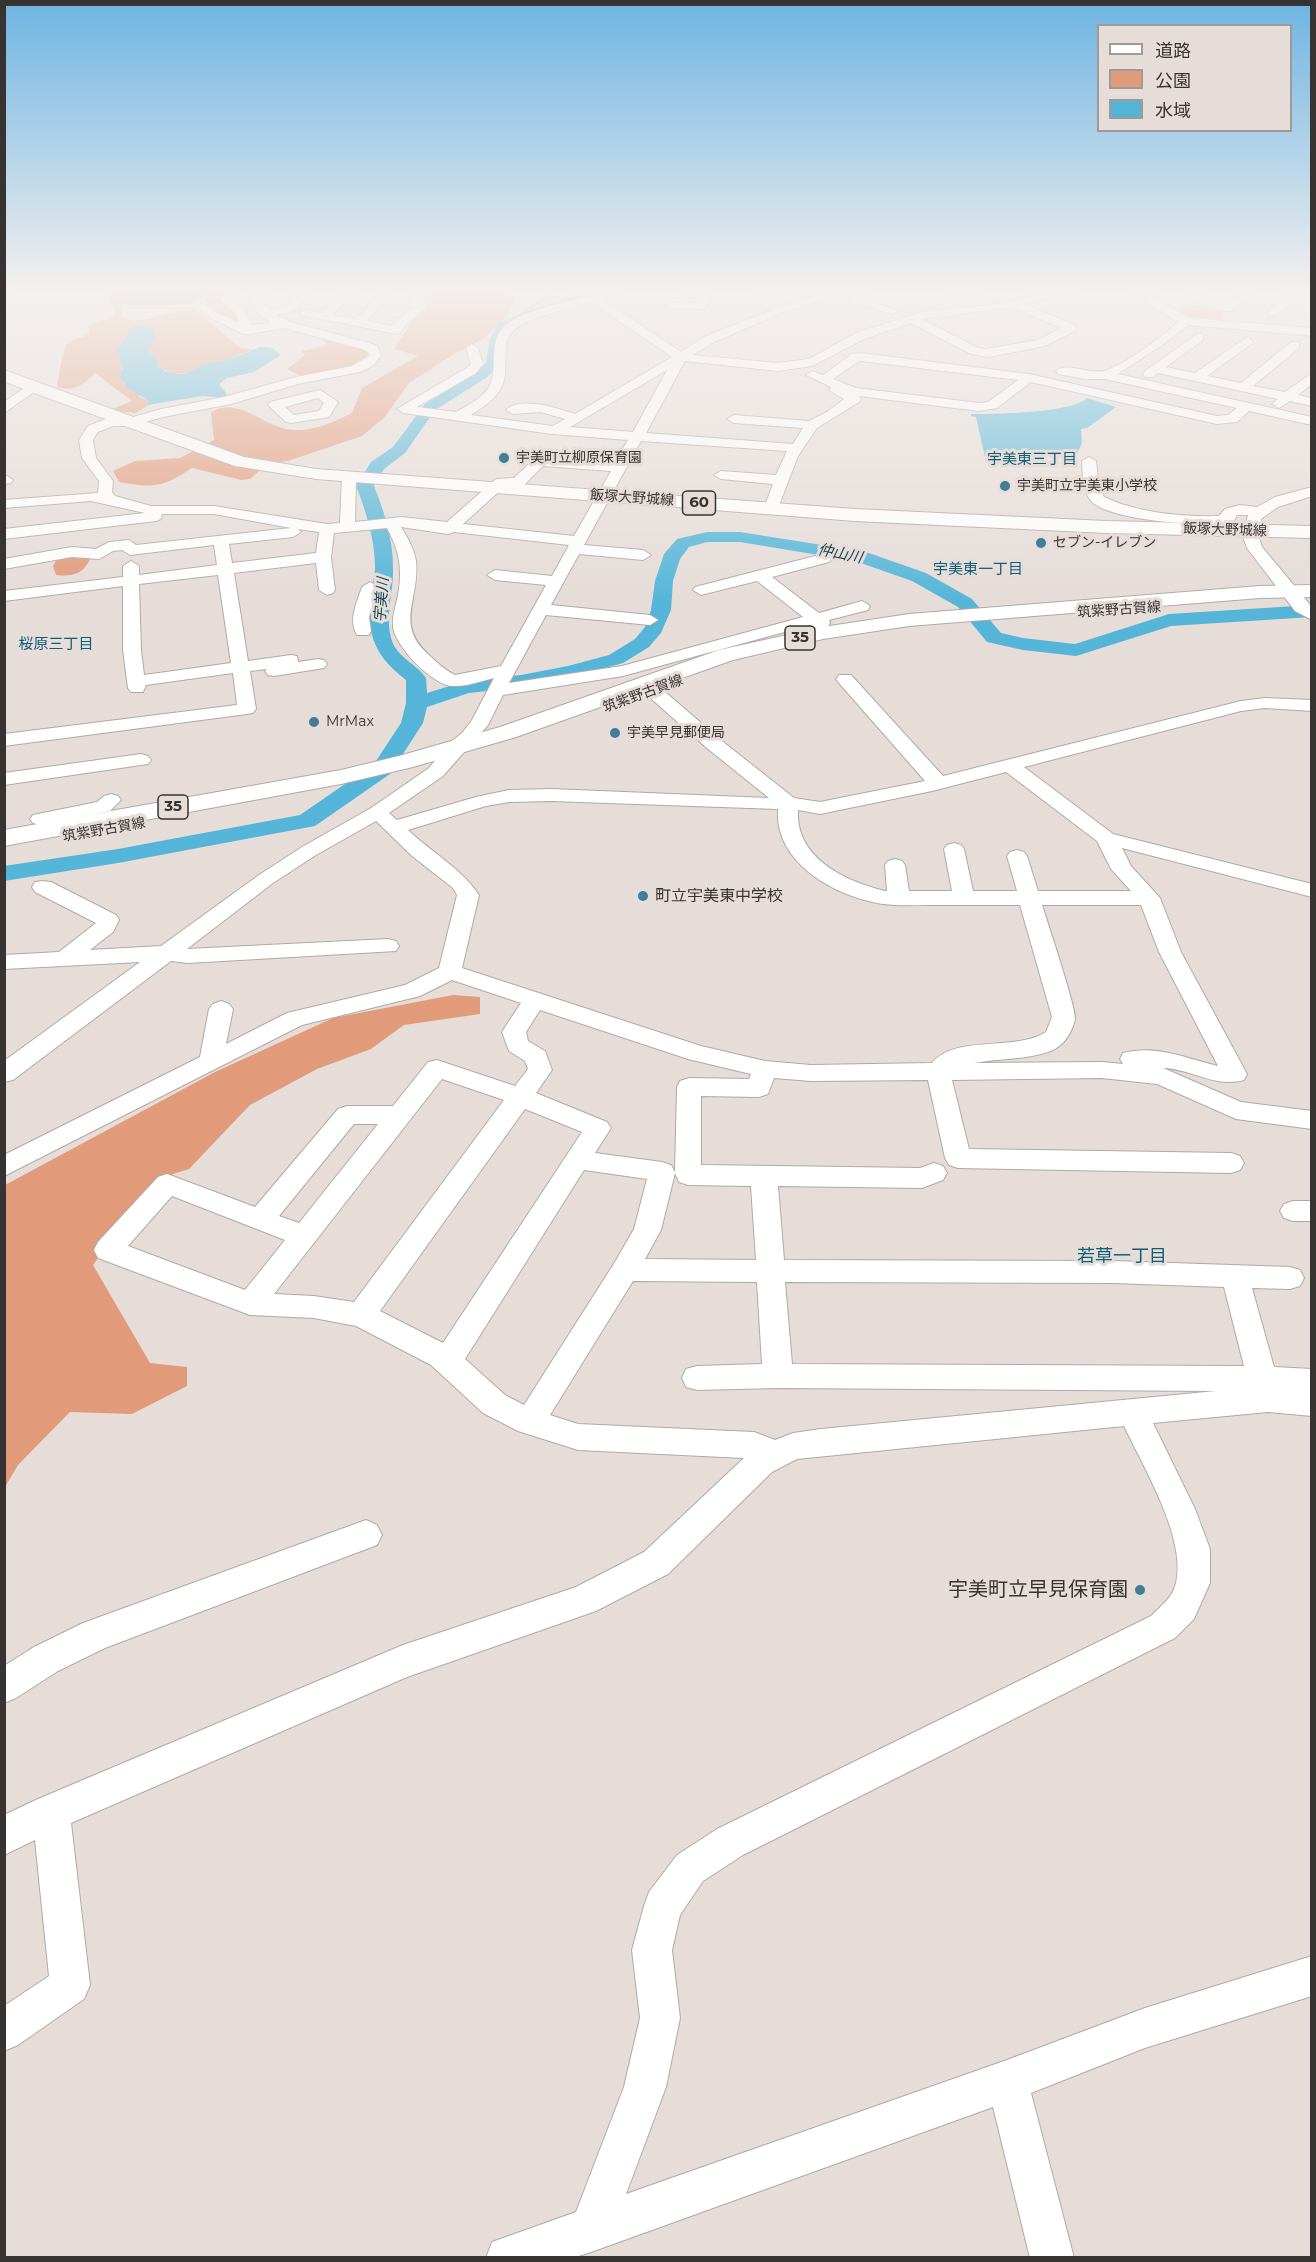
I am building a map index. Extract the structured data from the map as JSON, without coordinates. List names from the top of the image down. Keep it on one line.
{"streets":{"main road":["飯塚大野城線","60","筑紫野古賀線","35"]},"districts":["宇美東三丁目","宇美東一丁目","桜原三丁目","若草一丁目"],"water":["仲山川","宇美川"],"places":["宇美町立柳原保育園","宇美町立宇美東小学校","セブン-イレブン","MrMax","宇美早見郵便局","町立宇美東中学校","宇美町立早見保育園"],"legend":["道路","公園","水域"]}
